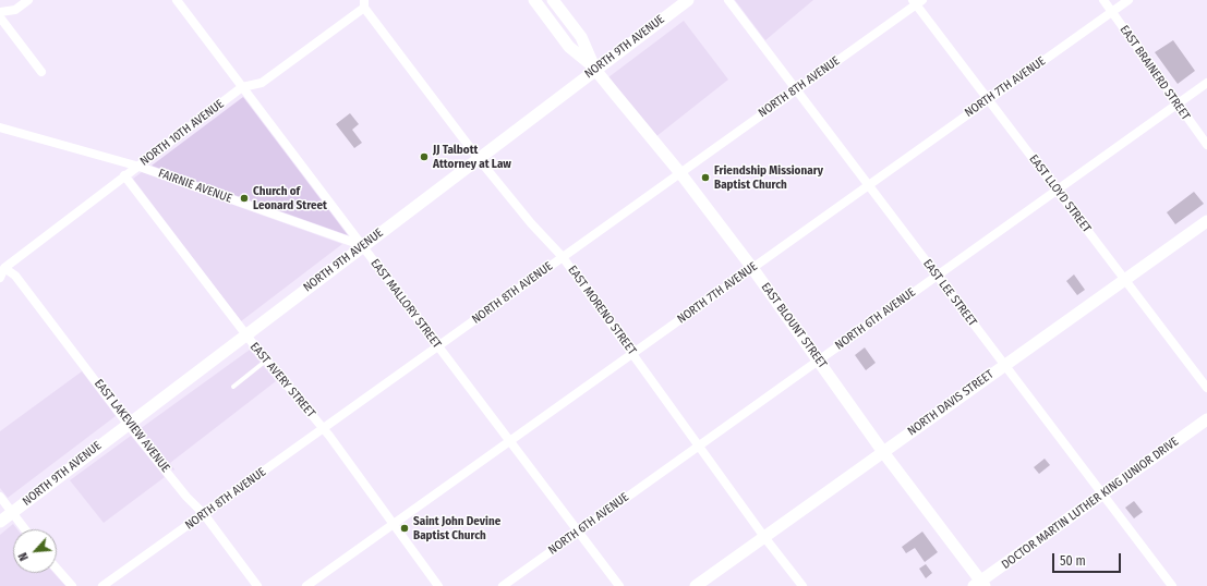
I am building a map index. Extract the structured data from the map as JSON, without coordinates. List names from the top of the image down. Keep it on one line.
{"streets":{"main road":["NORTH 9TH AVENUE","EAST BLOUNT STREET","NORTH DAVIS STREET","DOCTOR MARTIN LUTHER KING JUNIOR DRIVE"],"street":["EAST BRAINERD STREET","NORTH 8TH AVENUE","NORTH 7TH AVENUE","NORTH 10TH AVENUE","FAIRNIE AVENUE","EAST LLOYD STREET","EAST LEE STREET","EAST MALLORY STREET","EAST MORENO STREET","NORTH 6TH AVENUE","EAST AVERY STREET","EAST LAKEVIEW AVENUE"]},"crossings":[["NORTH 9TH AVENUE","FAIRNIE AVENUE"],["NORTH 9TH AVENUE","EAST MALLORY STREET"],["NORTH 9TH AVENUE","EAST MORENO STREET"],["NORTH 9TH AVENUE","EAST BLOUNT STREET"],["NORTH 9TH AVENUE","EAST AVERY STREET"],["NORTH 9TH AVENUE","EAST LAKEVIEW AVENUE"],["EAST BRAINERD STREET","NORTH 7TH AVENUE"],["EAST BRAINERD STREET","NORTH 6TH AVENUE"],["NORTH 8TH AVENUE","EAST LLOYD STREET"],["NORTH 8TH AVENUE","EAST LEE STREET"],["NORTH 8TH AVENUE","EAST MALLORY STREET"],["NORTH 8TH AVENUE","EAST MORENO STREET"],["NORTH 8TH AVENUE","EAST BLOUNT STREET"],["NORTH 8TH AVENUE","EAST AVERY STREET"],["NORTH 8TH AVENUE","EAST LAKEVIEW AVENUE"],["NORTH 7TH AVENUE","EAST LLOYD STREET"],["NORTH 7TH AVENUE","EAST LEE STREET"],["NORTH 7TH AVENUE","EAST MALLORY STREET"],["NORTH 7TH AVENUE","EAST MORENO STREET"],["NORTH 7TH AVENUE","EAST BLOUNT STREET"],["NORTH 7TH AVENUE","EAST AVERY STREET"],["NORTH 10TH AVENUE","FAIRNIE AVENUE"],["NORTH 10TH AVENUE","EAST MALLORY STREET"],["NORTH 10TH AVENUE","EAST MORENO STREET"],["NORTH 10TH AVENUE","EAST AVERY STREET"],["NORTH 10TH AVENUE","EAST LAKEVIEW AVENUE"],["FAIRNIE AVENUE","EAST MALLORY STREET"],["EAST LLOYD STREET","NORTH 6TH AVENUE"],["EAST LLOYD STREET","NORTH DAVIS STREET"],["EAST LEE STREET","NORTH 6TH AVENUE"],["EAST LEE STREET","NORTH DAVIS STREET"],["EAST LEE STREET","DOCTOR MARTIN LUTHER KING JUNIOR DRIVE"],["EAST MALLORY STREET","NORTH 6TH AVENUE"],["EAST MORENO STREET","NORTH 6TH AVENUE"],["EAST MORENO STREET","NORTH DAVIS STREET"],["NORTH 6TH AVENUE","EAST BLOUNT STREET"],["EAST BLOUNT STREET","NORTH DAVIS STREET"],["EAST BLOUNT STREET","DOCTOR MARTIN LUTHER KING JUNIOR DRIVE"]],"places":["JJ Talbott Attorney at Law","Friendship Missionary Baptist Church","Church of Leonard Street","Saint John Devine Baptist Church"],"scale_bar":"50 m","north":"bottom left"}
